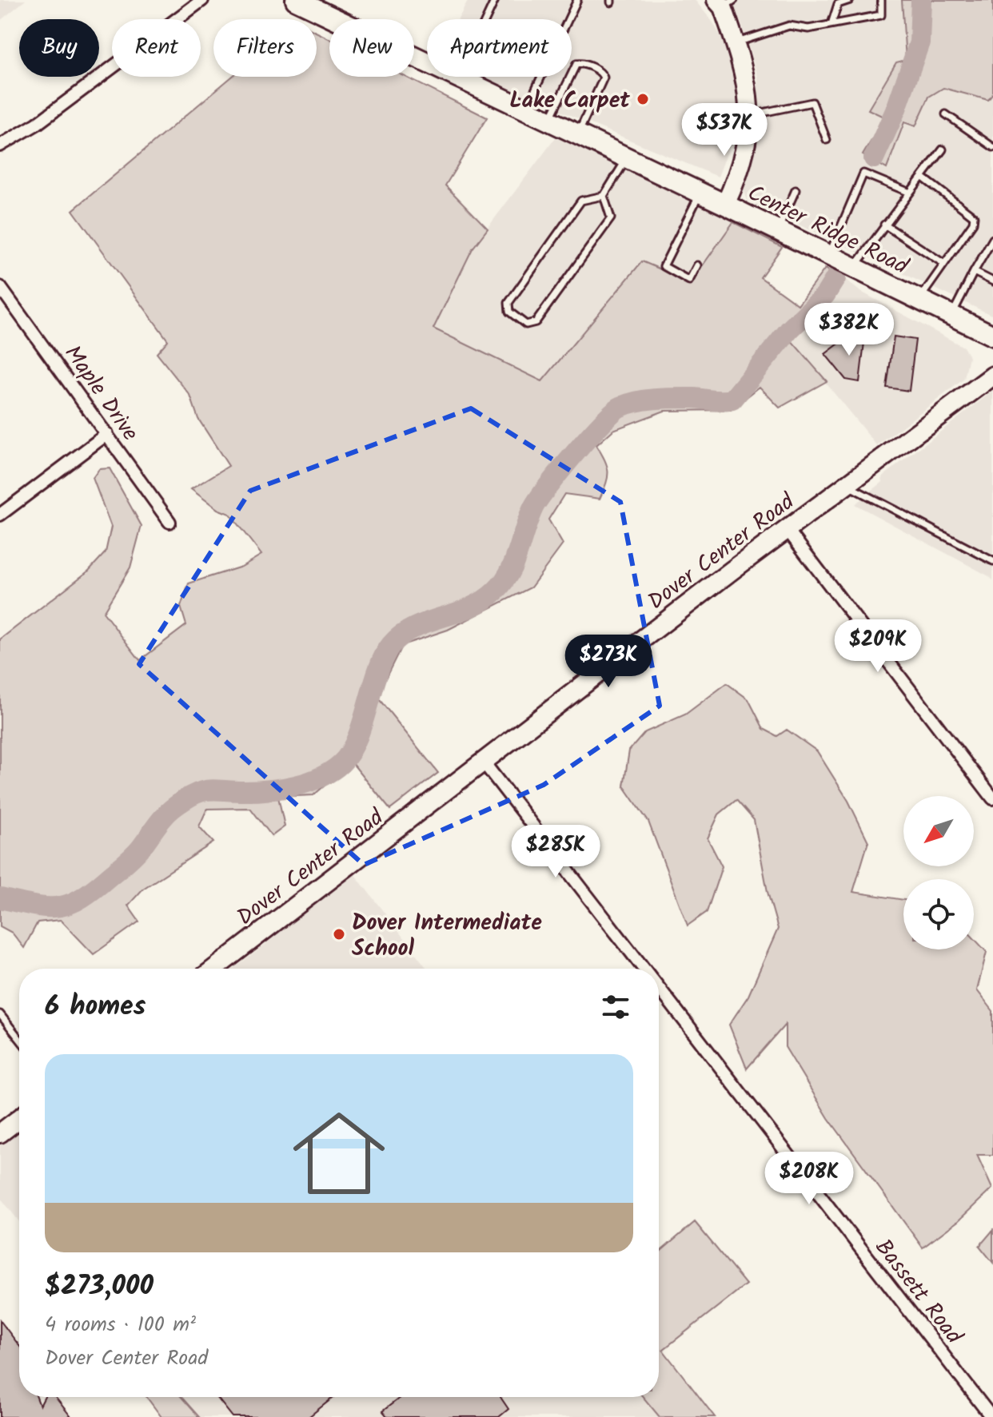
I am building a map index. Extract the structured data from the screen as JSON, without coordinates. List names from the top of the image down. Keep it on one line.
{"streets":{"main road":["Center Ridge Road"],"street":["Maple Drive","Dover Center Road","Bassett Road"]},"crossings":[["Dover Center Road","Bassett Road"]],"places":["Lake Carpet","Dover Intermediate School"],"north":"bottom left","page":{"chip":["Buy","Rent","Filters","New","Apartment"],"price":["$537K","$382K","$209K","$273K","$285K","$208K"],"heading":"6 homes","list":[{"name":"$273,000","note":"4 rooms · 100 m² · Dover Center Road"}]}}
